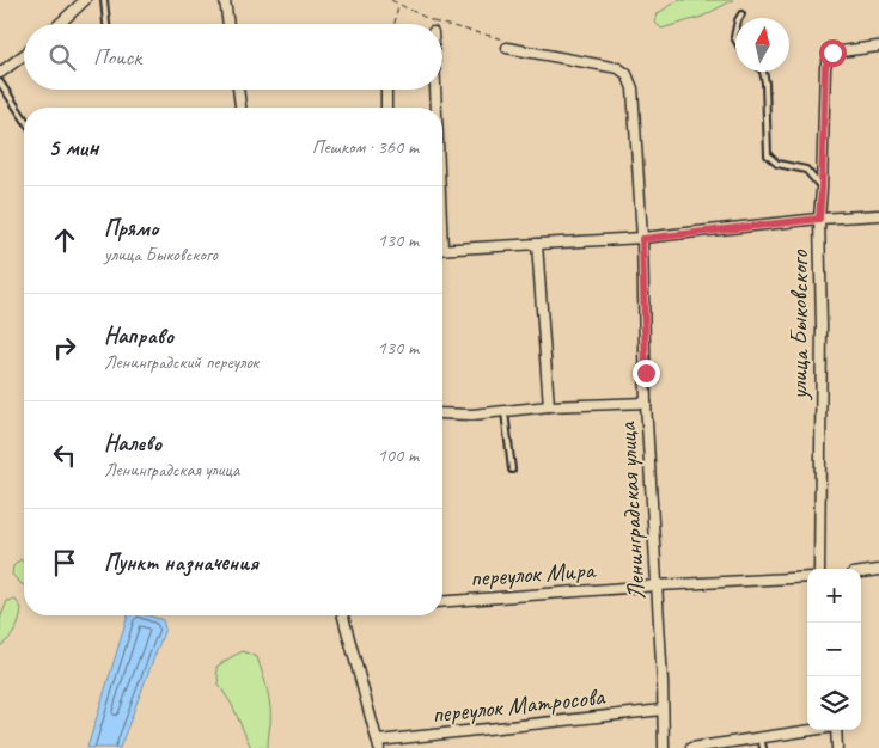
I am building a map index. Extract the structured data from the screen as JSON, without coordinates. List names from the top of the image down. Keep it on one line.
{"streets":{"street":["улица Быковского","Ленинградская улица","переулок Мира","переулок Матросова"]},"crossings":[["Ленинградская улица","переулок Мира"],["Ленинградская улица","переулок Матросова"]],"north":"top","page":{"search":"Поиск","heading":["5 мин","Пешком · 360 m"],"list":[["Прямо","улица Быковского","130 m"],["Направо","Ленинградский переулок","130 m"],["Налево","Ленинградская улица","100 m"],"Пункт назначения"],"map_buttons":["+","−"]}}
